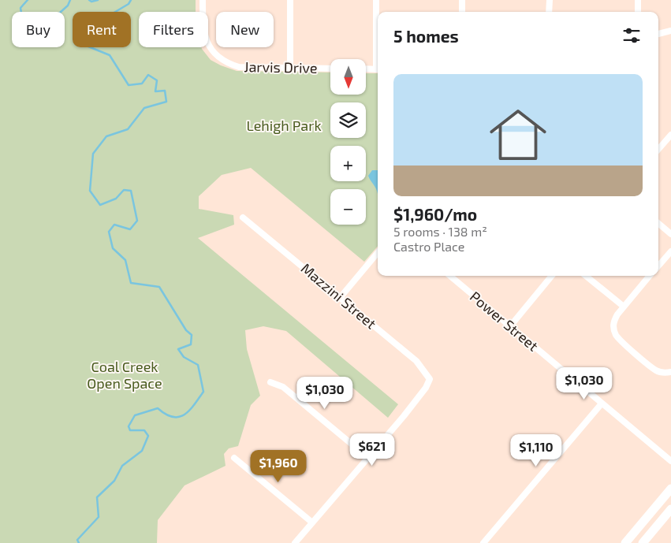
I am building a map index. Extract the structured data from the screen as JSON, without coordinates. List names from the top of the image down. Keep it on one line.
{"streets":{"street":["Jarvis Drive","Mazzini Street","Power Street"]},"parks":["Lehigh Park","Coal Creek Open Space"],"north":"bottom","page":{"chip":["Buy","Rent","Filters","New"],"heading":"5 homes","map_buttons":["+","−"],"list":[{"name":"$1,960/mo","note":"5 rooms · 138 m² · Castro Place"}],"price":["$1,030","$1,030","$621","$1,110","$1,960"]}}
